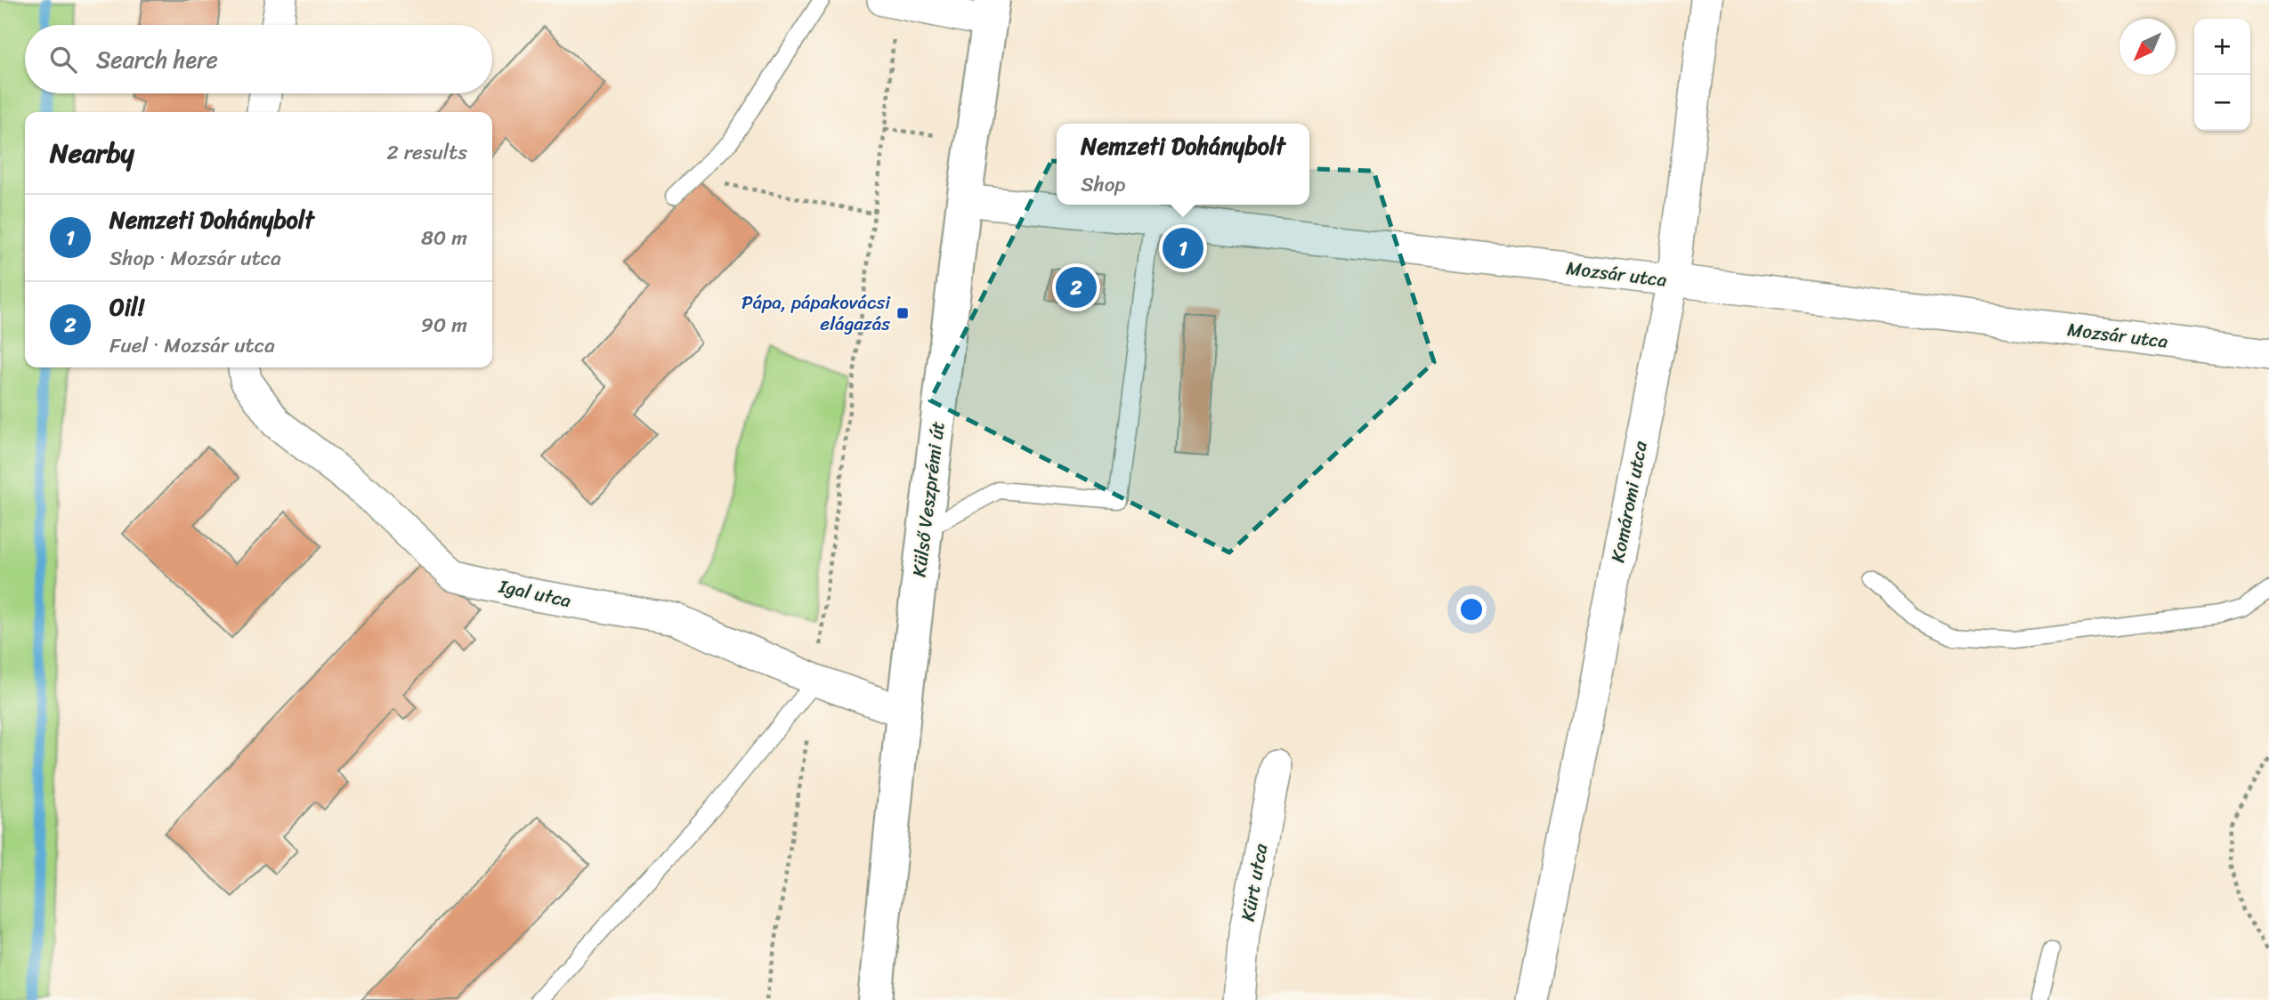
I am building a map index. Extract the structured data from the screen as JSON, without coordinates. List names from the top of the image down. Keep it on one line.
{"streets":{"street":["Mozsár utca","Külső Veszprémi út","Komáromi utca","Igal utca","Kürt utca"]},"crossings":[["Mozsár utca","Külső Veszprémi út"],["Mozsár utca","Komáromi utca"],["Külső Veszprémi út","Igal utca"]],"places":{"transit":["Pápa, pápakovácsi elágazás"]},"north":"bottom left","page":{"map_buttons":["+","−"],"search":"Search here","heading":["Nearby","2 results"],"popup":["Nemzeti Dohánybolt","Shop"],"list":[{"mark":"1","name":"Nemzeti Dohánybolt","note":"Shop · Mozsár utca","value":"80 m"},{"mark":"2","name":"Oil!","note":"Fuel · Mozsár utca","value":"90 m"}],"pins":["1","2"]}}
